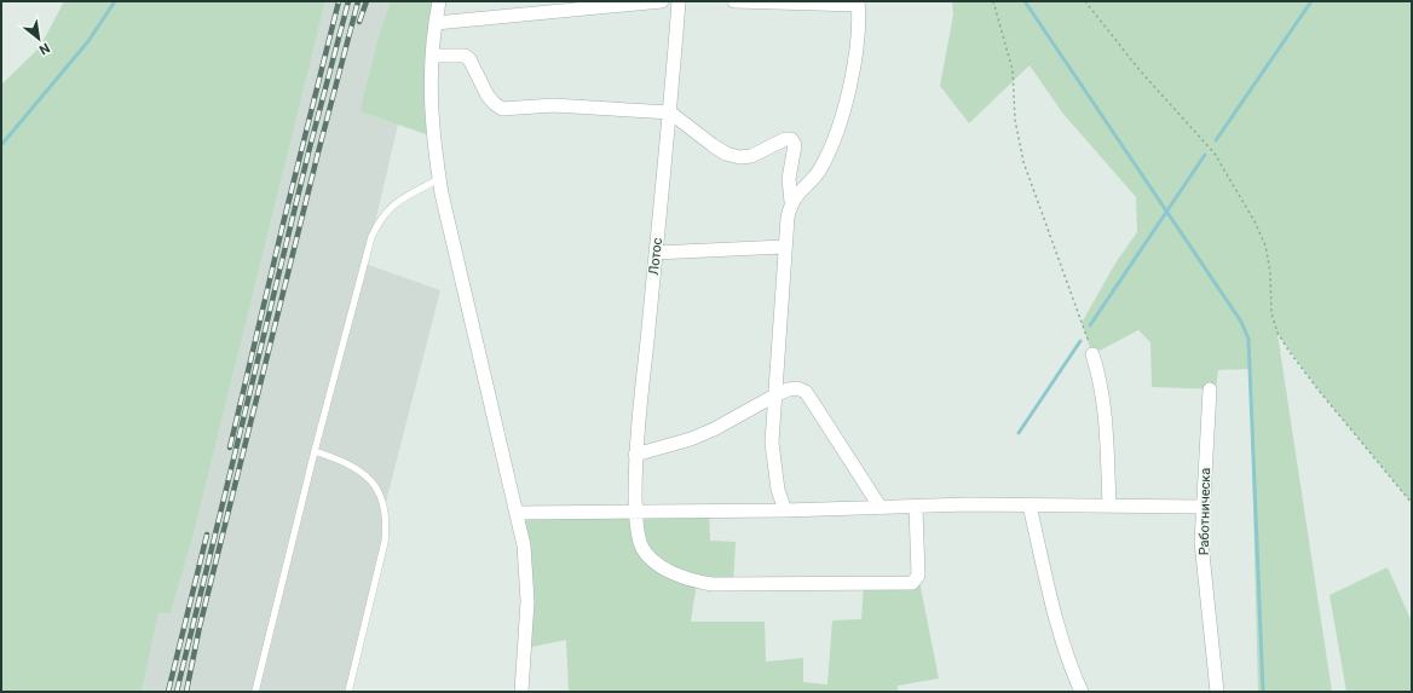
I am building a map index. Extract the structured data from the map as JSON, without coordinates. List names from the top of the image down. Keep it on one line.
{"streets":{"street":["Лотос","Работническа"]},"north":"bottom right"}
